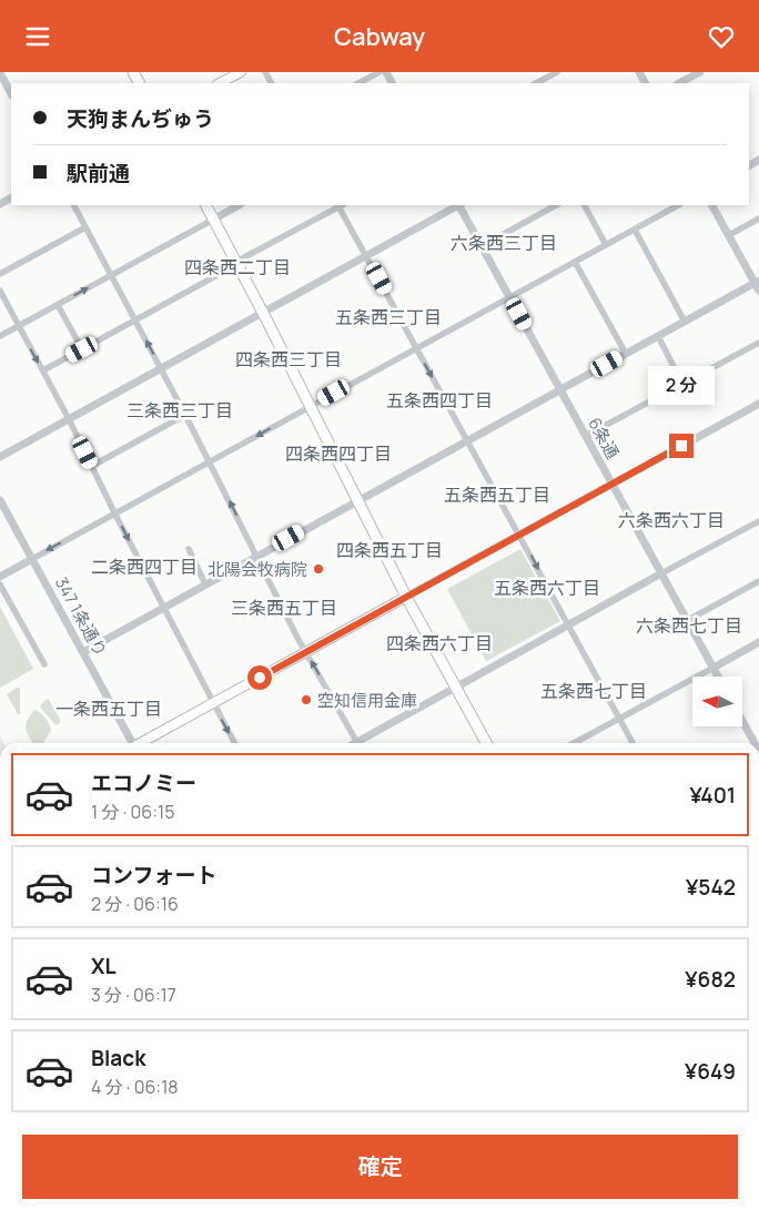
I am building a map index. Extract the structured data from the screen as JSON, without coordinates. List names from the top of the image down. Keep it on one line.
{"streets":{"street":["6条通","347 1条通り"]},"districts":["六条西三丁目","四条西二丁目","五条西三丁目","四条西三丁目","五条西四丁目","三条西三丁目","四条西四丁目","五条西五丁目","六条西六丁目","四条西五丁目","二条西四丁目","五条西六丁目","三条西五丁目","六条西七丁目","四条西六丁目","五条西七丁目","一条西五丁目"],"places":["北陽会牧病院","空知信用金庫"],"north":"left","page":{"header":"Cabway","banner":["天狗まんぢゅう","駅前通"],"bubble":"2 分","list":[{"name":"エコノミー","note":"1 分 · 06:15","value":"¥401"},{"name":"コンフォート","note":"2 分 · 06:16","value":"¥542"},{"name":"XL","note":"3 分 · 06:17","value":"¥682"},{"name":"Black","note":"4 分 · 06:18","value":"¥649"}],"buttons":"確定"}}
